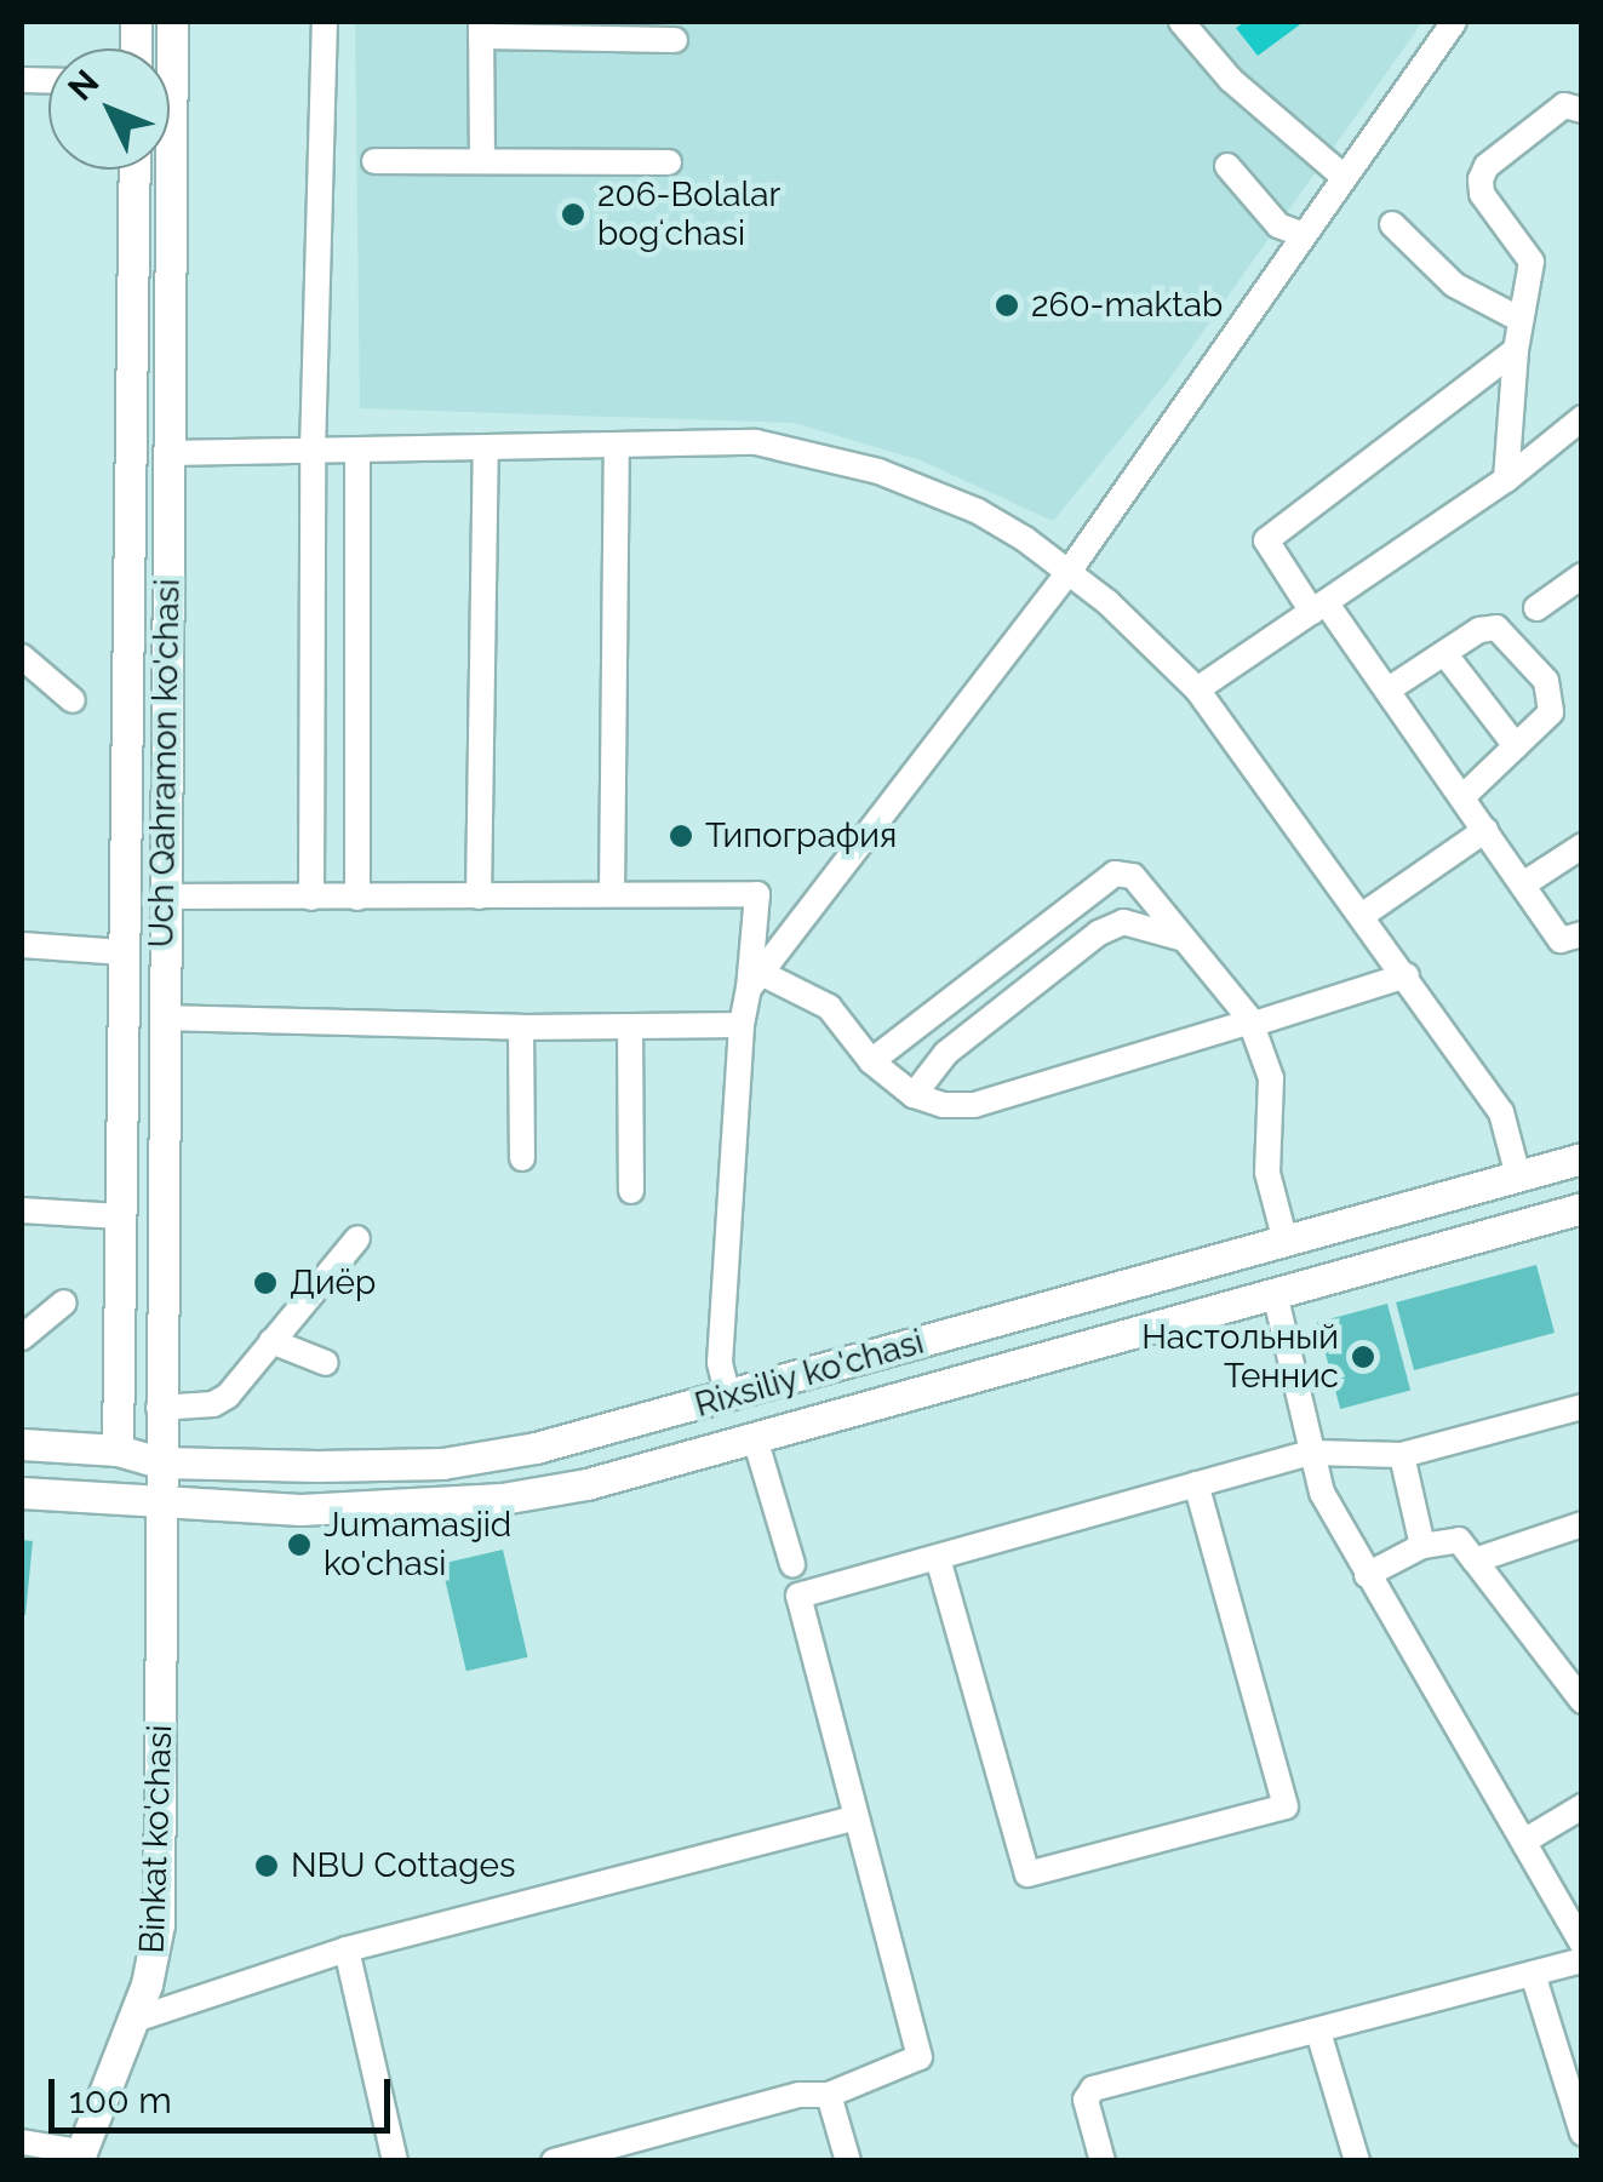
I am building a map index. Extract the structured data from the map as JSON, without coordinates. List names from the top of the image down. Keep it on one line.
{"streets":{"main road":["Uch Qahramon ko'chasi","Rixsiliy ko'chasi","Binkat ko'chasi"]},"crossings":[["Uch Qahramon ko'chasi","Rixsiliy ko'chasi"],["Uch Qahramon ko'chasi","Binkat ko'chasi"],["Rixsiliy ko'chasi","Binkat ko'chasi"]],"places":["206-Bolalar bogʻchasi","260-maktab","Типография","Диёр","Настольный Теннис","Jumamasjid ko'chasi","NBU Cottages"],"scale_bar":"100 m","north":"top left"}
